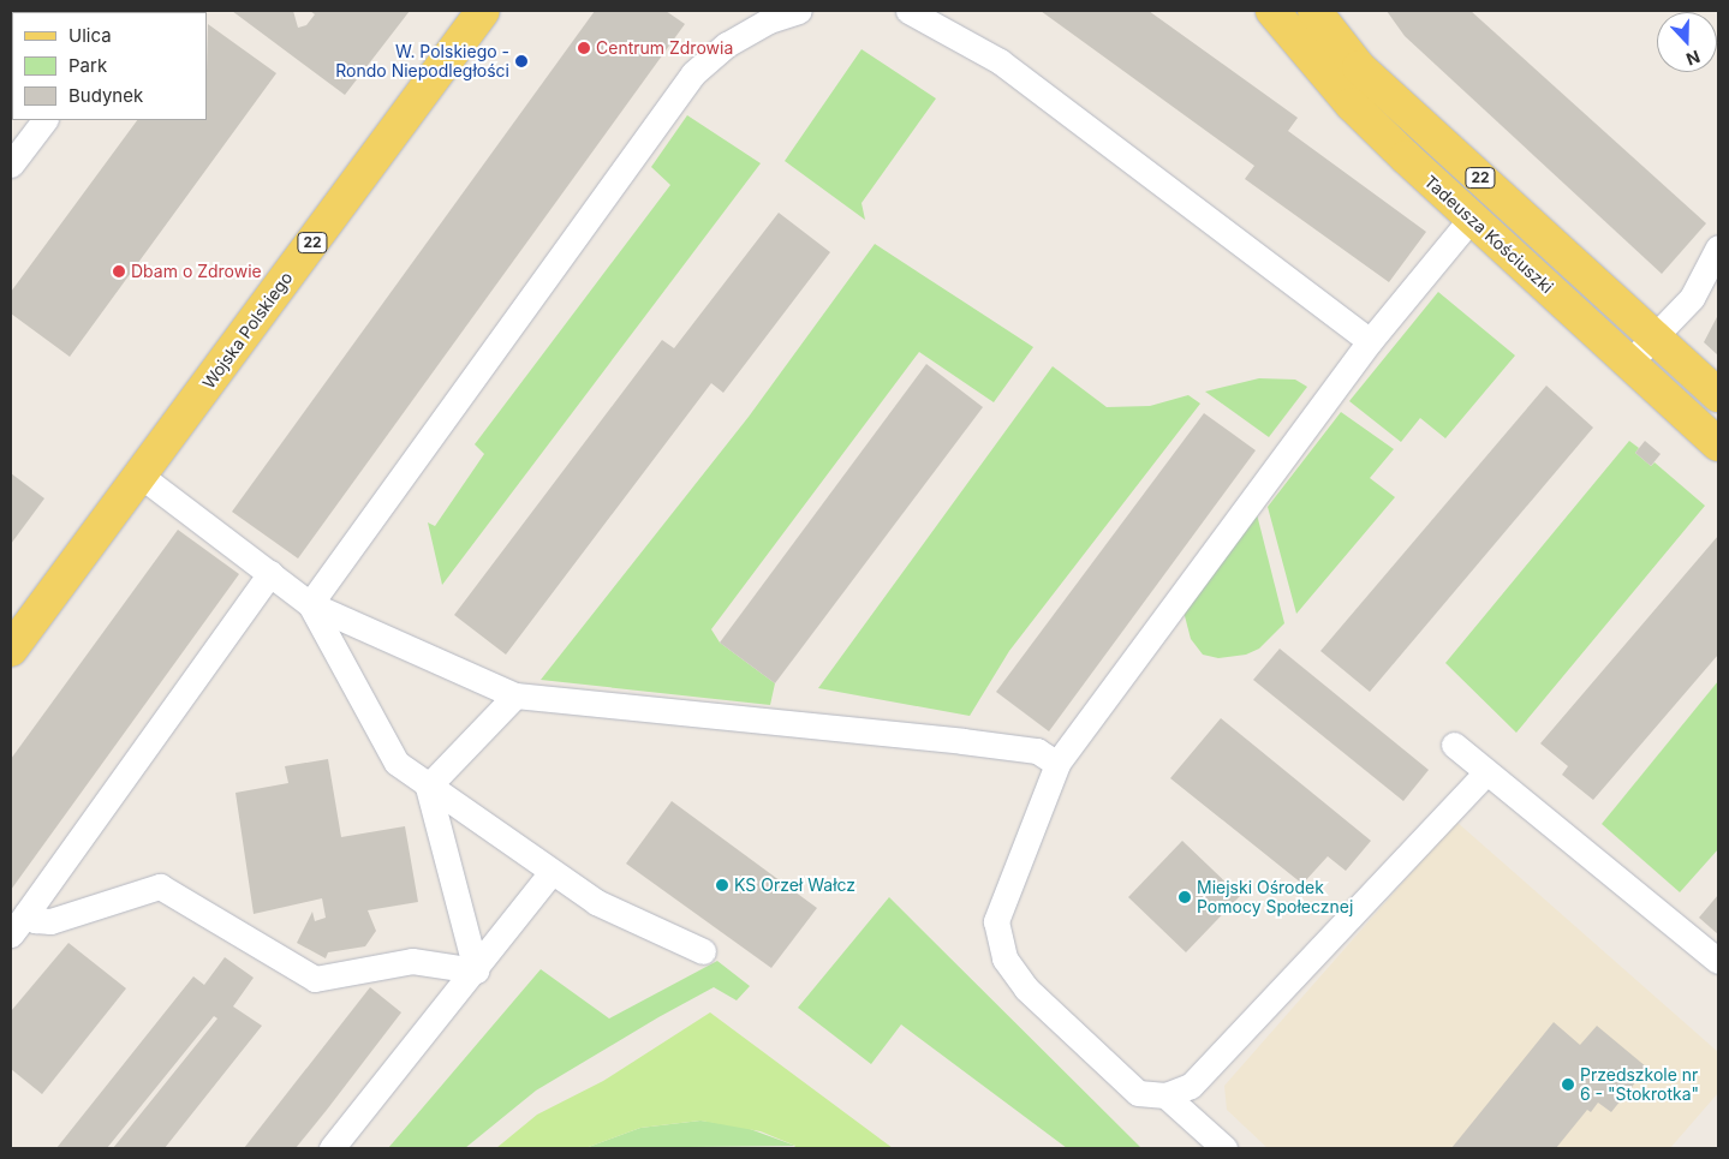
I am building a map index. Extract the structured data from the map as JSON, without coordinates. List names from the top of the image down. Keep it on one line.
{"streets":{"main road":["22","Tadeusza Kościuszki","Wojska Polskiego"]},"places":["Centrum Zdrowia","W. Polskiego - Rondo Niepodległości","Dbam o Zdrowie","KS Orzeł Wałcz","Miejski Ośrodek Pomocy Społecznej","Przedszkole nr 6 - \"Stokrotka\""],"legend":["Ulica","Park","Budynek"],"north":"bottom"}
